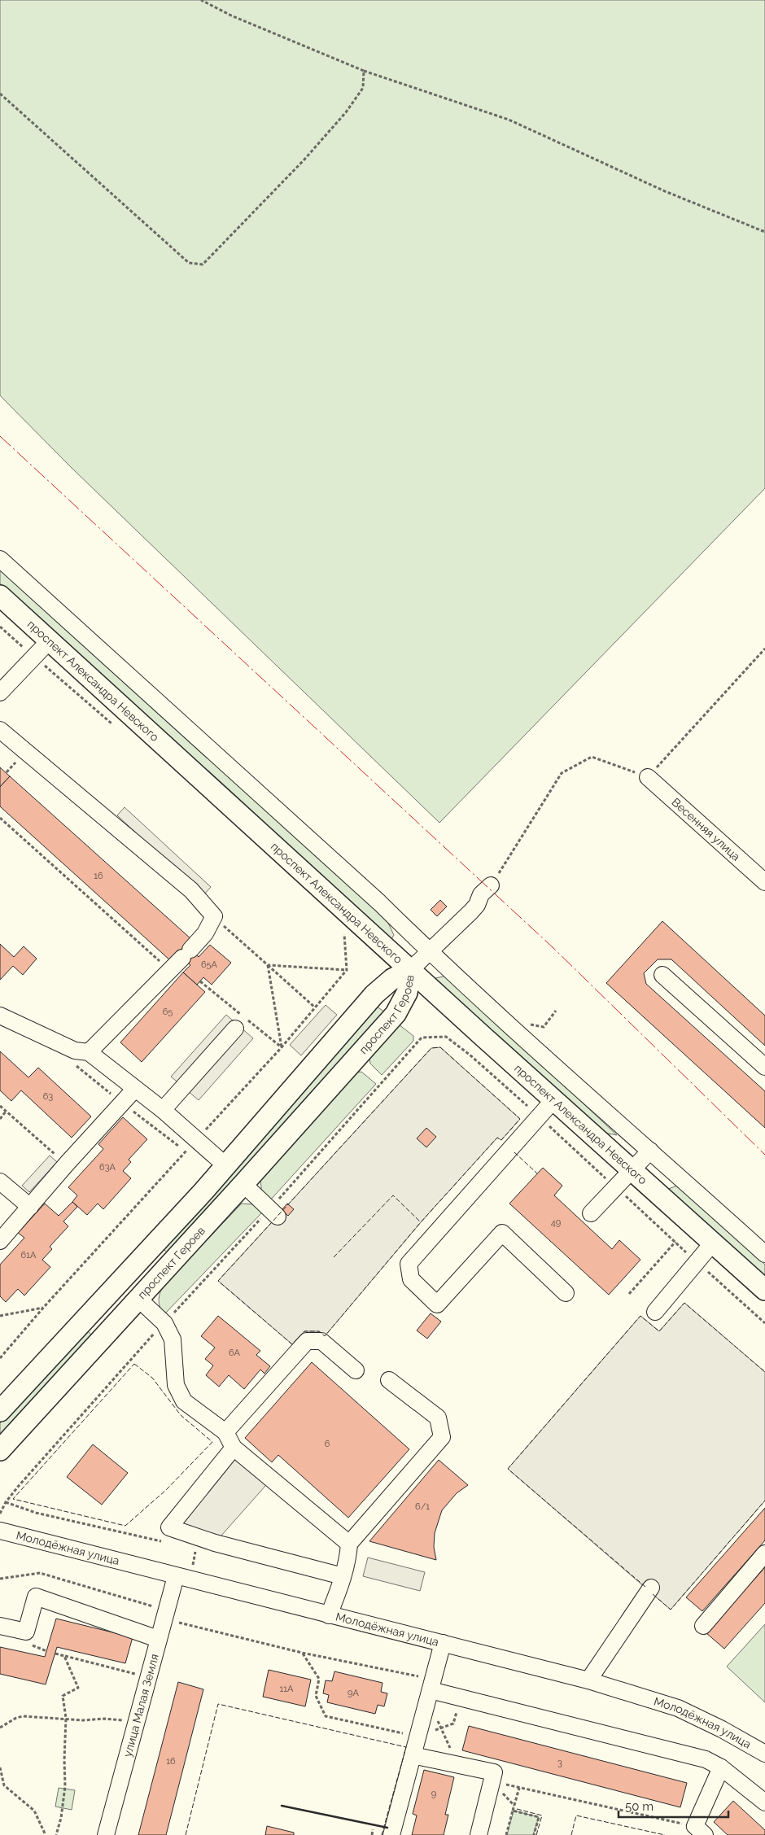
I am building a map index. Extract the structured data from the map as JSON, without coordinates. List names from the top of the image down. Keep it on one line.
{"streets":{"main road":["проспект Александра Невского","проспект Героев"],"street":["Весенняя улица","Молодёжная улица","улица Малая Земля"]},"crossings":[["проспект Александра Невского","проспект Героев"],["Молодёжная улица","улица Малая Земля"]],"house_numbers":["16","65А","65","63","63А","49","61А","6А","6","6/1","11А","9А","16","3","9"],"scale_bar":"50 m"}
